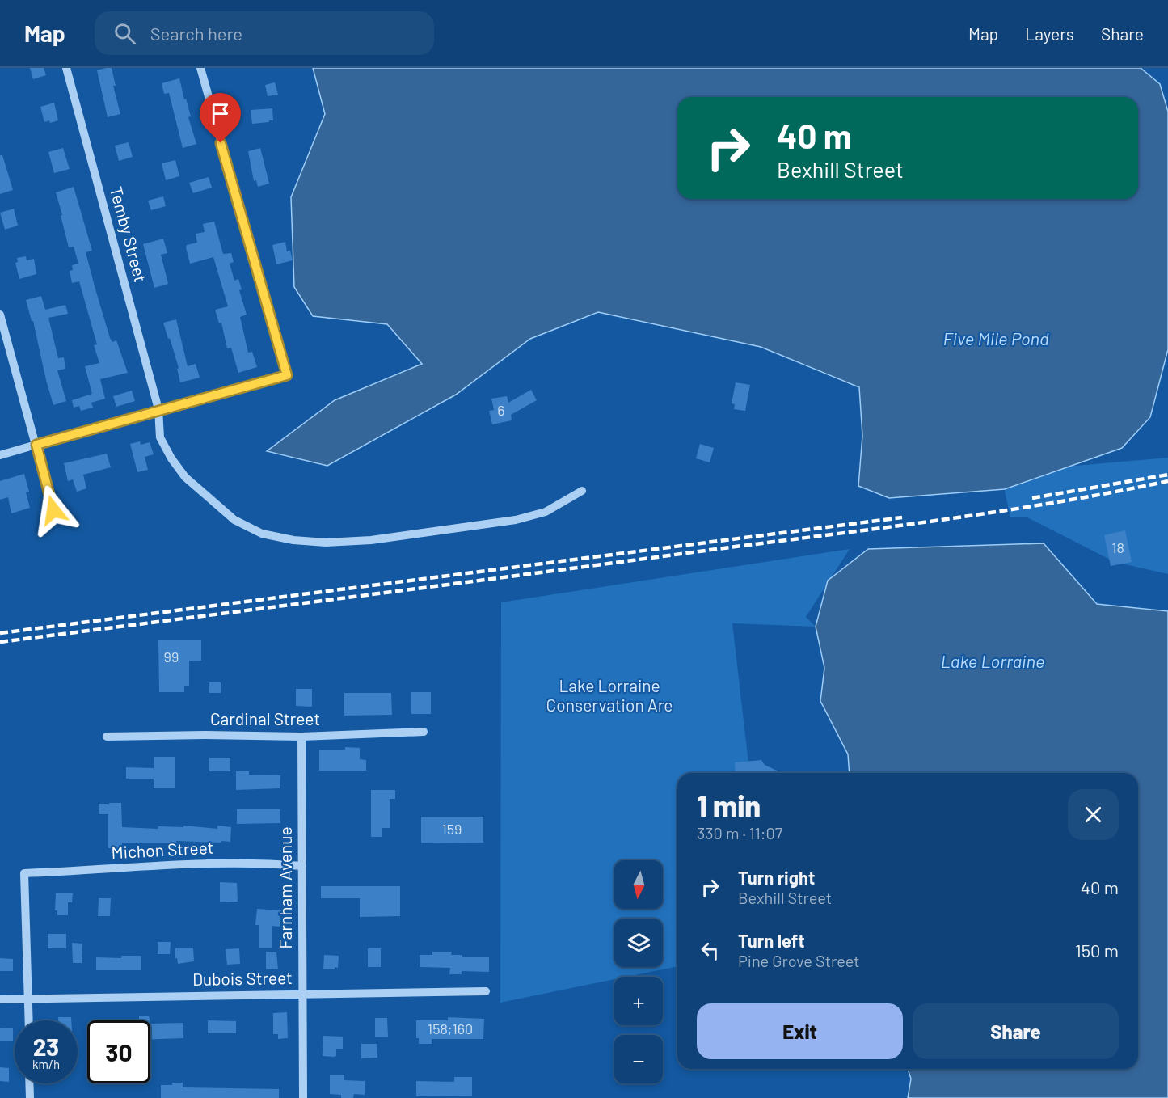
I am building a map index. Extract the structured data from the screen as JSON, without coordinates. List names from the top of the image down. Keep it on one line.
{"streets":{"street":["Temby Street","Cardinal Street","Michon Street","Farnham Avenue","Dubois Street"]},"crossings":[["Cardinal Street","Farnham Avenue"],["Michon Street","Farnham Avenue"],["Michon Street","Dubois Street"],["Farnham Avenue","Dubois Street"]],"water":["Five Mile Pond","Lake Lorraine"],"parks":["Lake Lorraine Conservation Are"],"house_numbers":["6","18","99","159","158;160"],"north":"bottom","page":{"header":"Map","search":"Search here","nav":["Map","Layers","Share"],"turn":["40 m","Bexhill Street"],"heading":["1 min","330 m · 11:07"],"list":[{"name":"Turn right","note":"Bexhill Street","value":"40 m"},{"name":"Turn left","note":"Pine Grove Street","value":"150 m"}],"map_buttons":["+","−"],"buttons":["Exit","Share"],"speed":"23 km/h","limit":"30"}}
